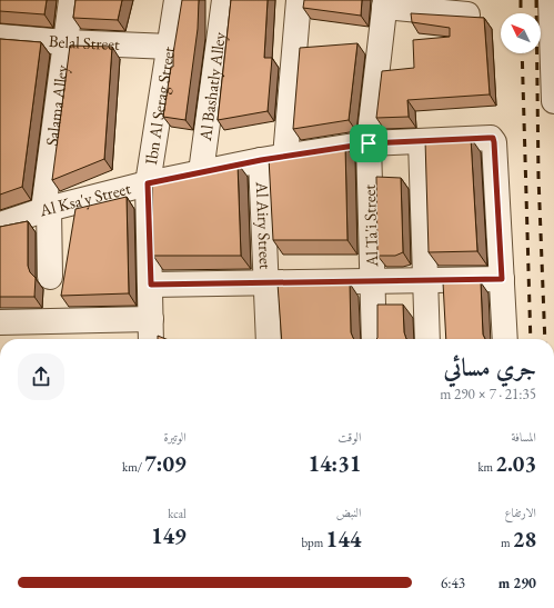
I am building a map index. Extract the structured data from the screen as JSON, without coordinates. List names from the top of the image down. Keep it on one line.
{"streets":{"street":["Belal Street","Al Bashatly Alley","Salama Alley","Ibn Al Serag Street","Al Ksa'y Street","Al Airy Street","Al Ta'i Street"]},"crossings":[["Belal Street","Salama Alley"],["Belal Street","Ibn Al Serag Street"],["Al Bashatly Alley","Al Ksa'y Street"],["Salama Alley","Al Ksa'y Street"],["Ibn Al Serag Street","Al Ksa'y Street"],["Al Ksa'y Street","Al Airy Street"],["Al Ksa'y Street","Al Ta'i Street"]],"north":"top left","page":{"heading":["جري مسائي","21:35 · 7 × 290 m"],"stats":[["المسافة","2.03 km"],["الوقت","14:31"],["الوتيرة","7:09 /km"],["الارتفاع","28 m"],["النبض","144 bpm"],["kcal","149"]],"list":[{"name":"290 m","note":"6:43"}]}}
